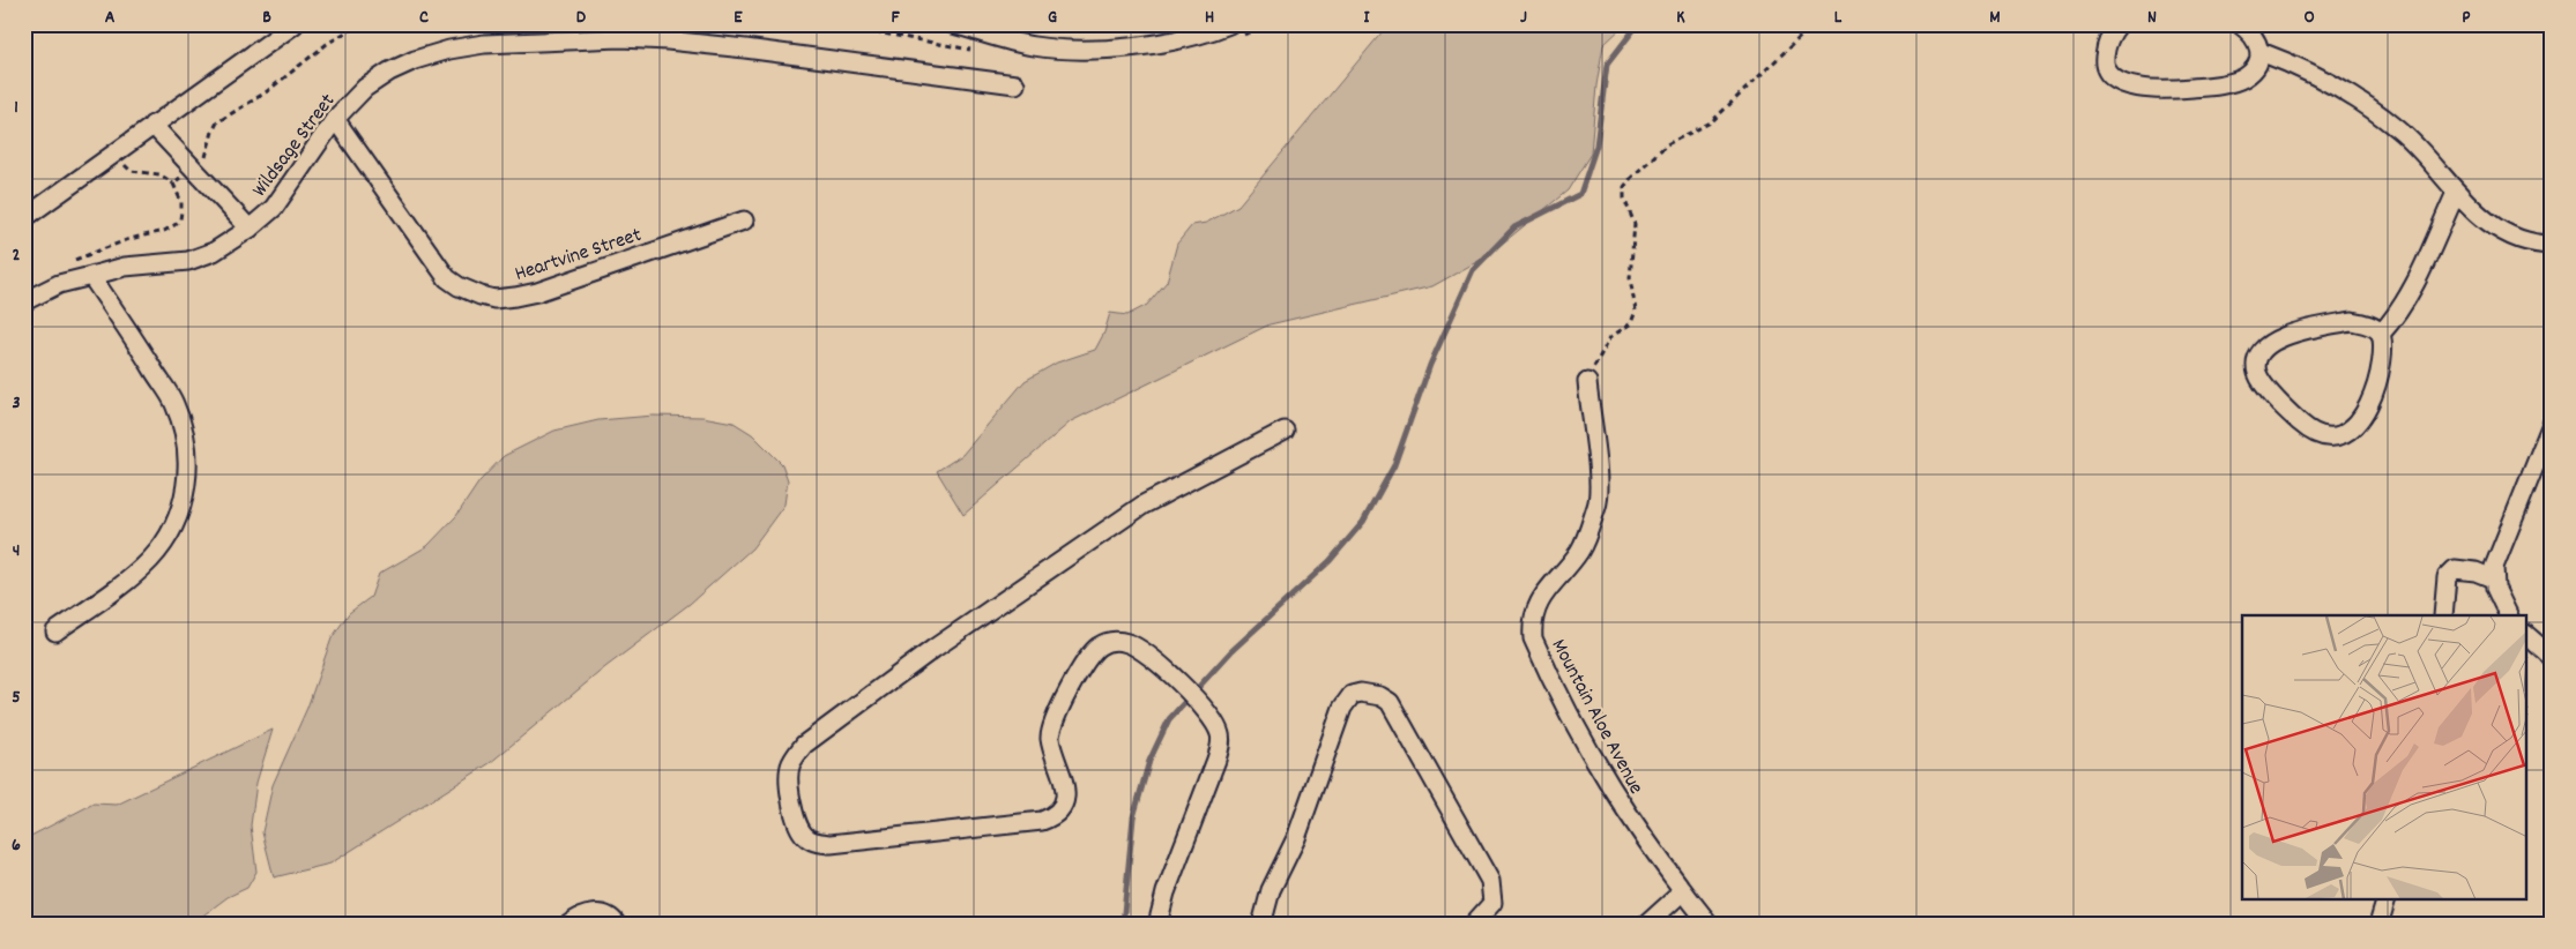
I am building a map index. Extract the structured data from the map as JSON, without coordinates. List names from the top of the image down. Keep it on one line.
{"streets":{"street":["Wildsage Street","Heartvine Street","Mountain Aloe Avenue"]},"crossings":[["Wildsage Street","Heartvine Street"]],"grid":{"columns":["A","B","C","D","E","F","G","H","I","J","K","L","M","N","O","P"],"rows":["1","2","3","4","5","6"]}}
